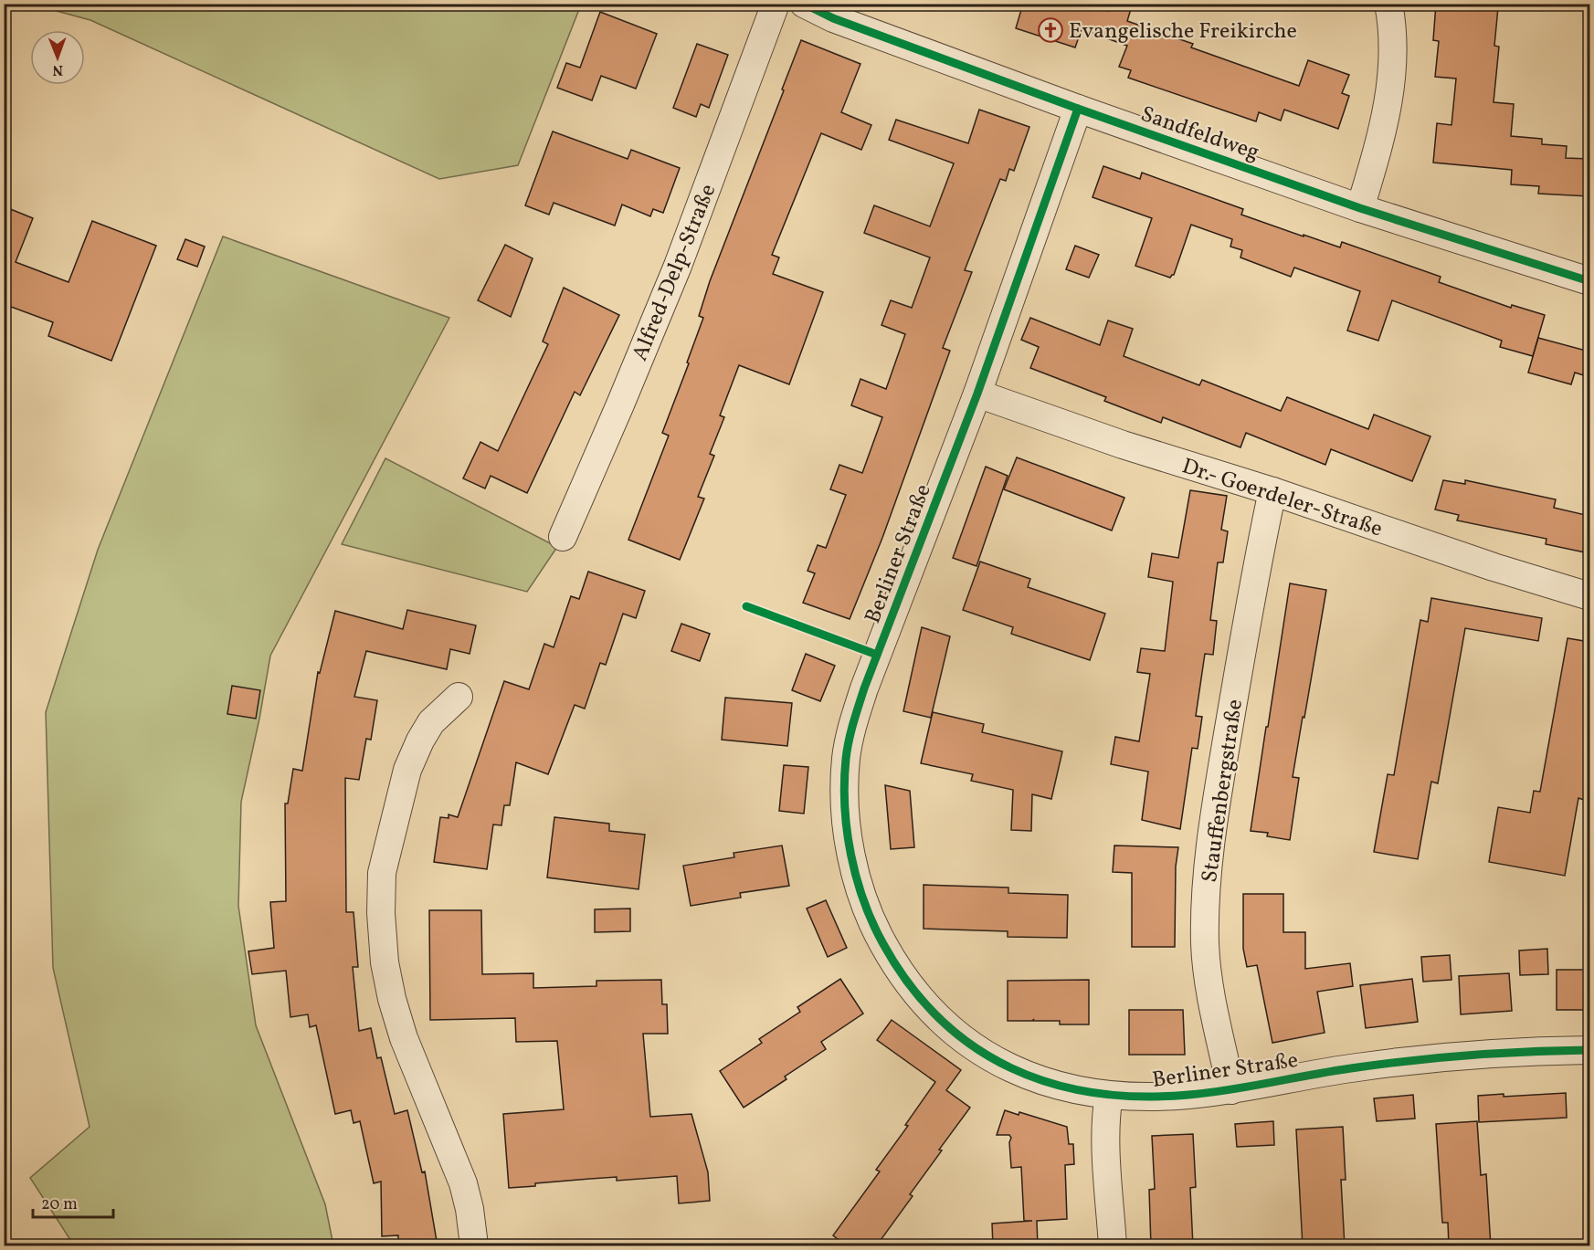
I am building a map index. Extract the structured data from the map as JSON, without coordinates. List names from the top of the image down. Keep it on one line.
{"streets":{"street":["Sandfeldweg","Alfred-Delp-Straße","Dr.- Goerdeler-Straße","Berliner Straße","Stauffenbergstraße"]},"crossings":[["Sandfeldweg","Berliner Straße"],["Dr.- Goerdeler-Straße","Berliner Straße"],["Dr.- Goerdeler-Straße","Stauffenbergstraße"],["Berliner Straße","Stauffenbergstraße"]],"places":{"church":["Evangelische Freikirche"]},"scale_bar":"20 m","north":"bottom"}
